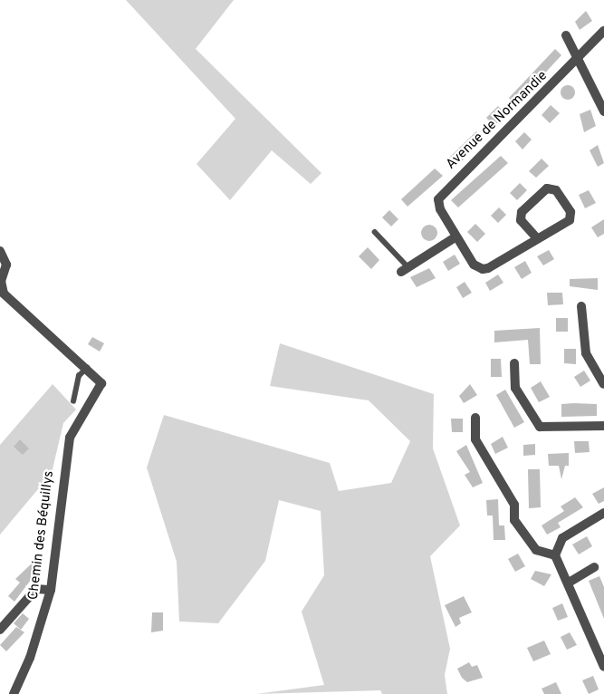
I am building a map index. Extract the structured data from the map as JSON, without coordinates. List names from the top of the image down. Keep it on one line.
{"streets":{"street":["Avenue de Normandie","Chemin des Béquillys"]}}
